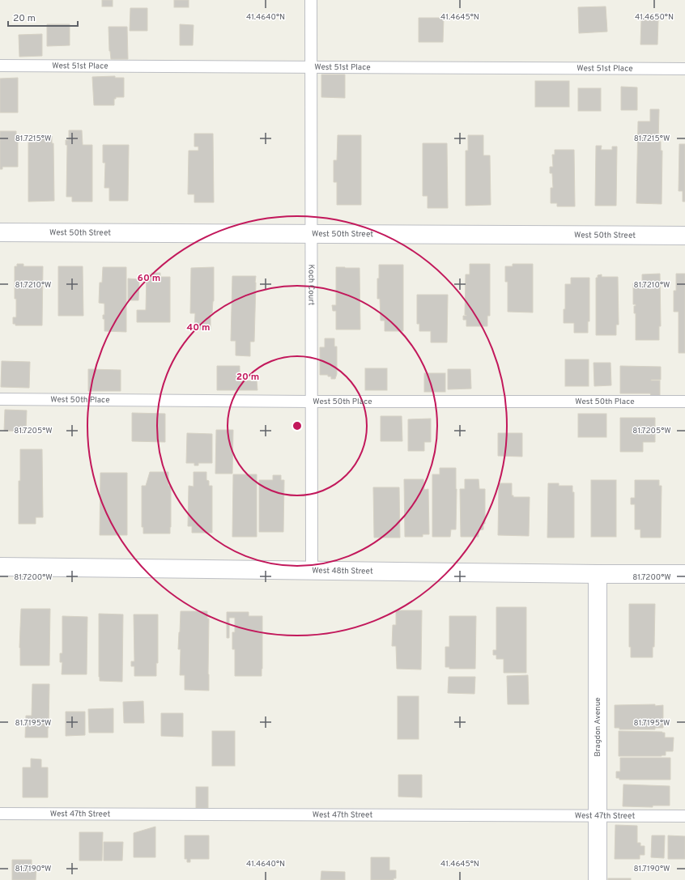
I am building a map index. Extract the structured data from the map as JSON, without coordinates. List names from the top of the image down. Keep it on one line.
{"streets":{"street":["West 50th Street","West 48th Street","Bragdon Avenue"],"lane":["West 51st Place","Koch Court","West 50th Place","West 47th Street"]},"crossings":[["West 51st Place","Koch Court"],["West 50th Street","Koch Court"],["Koch Court","West 50th Place"],["Koch Court","West 48th Street"],["West 48th Street","Bragdon Avenue"],["Bragdon Avenue","West 47th Street"]],"scale_bar":"20 m","coordinates":["41.4640°N","41.4645°N","41.4650°N","81.7215°W","81.7210°W","81.7205°W","81.7200°W","81.7195°W","81.7190°W"],"rings":["60 m","40 m","20 m"]}
